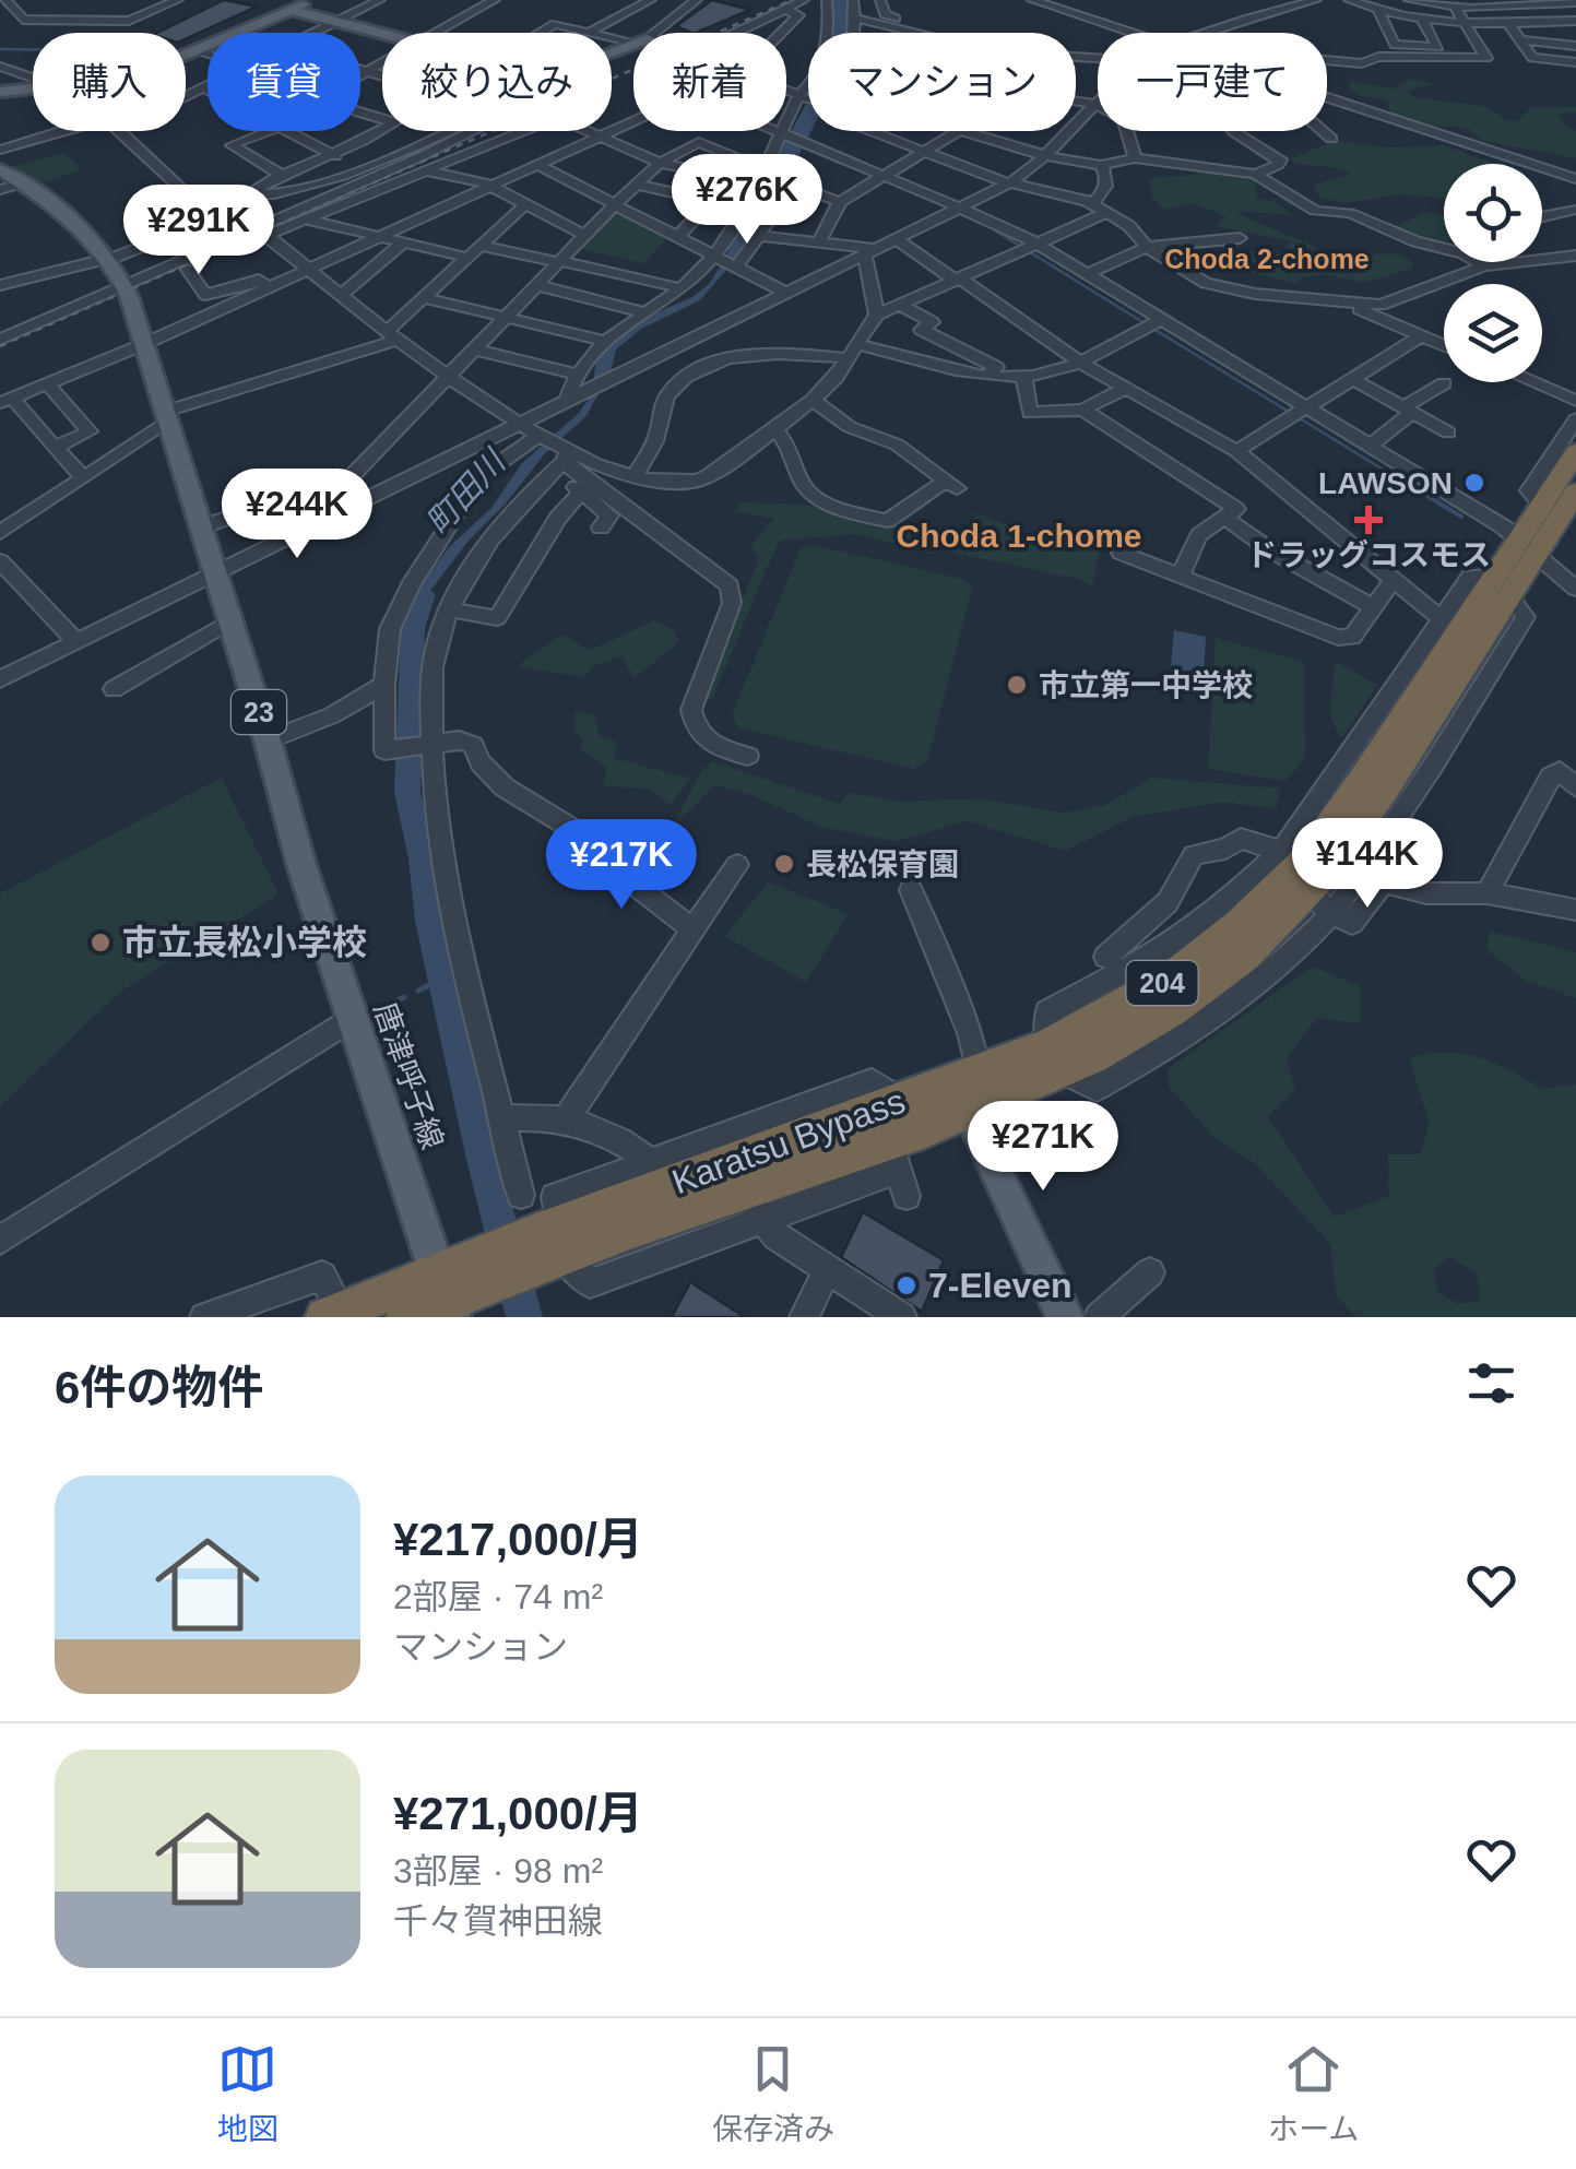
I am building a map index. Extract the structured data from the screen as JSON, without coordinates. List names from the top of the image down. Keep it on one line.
{"streets":{"highway":["204","Karatsu Bypass"],"main road":["23","唐津呼子線"]},"crossings":[["唐津呼子線","Karatsu Bypass"]],"districts":["Choda 2-chome","Choda 1-chome"],"water":["町田川"],"places":{"other":["LAWSON","市立第一中学校","長松保育園","市立長松小学校","7-Eleven"],"health":["ドラッグコスモス"]},"page":{"chip":["購入","賃貸","絞り込み","新着","マンション","一戸建て"],"price":["¥276K","¥291K","¥244K","¥144K","¥217K","¥271K"],"heading":"6件の物件","list":[{"name":"¥217,000/月","note":"2部屋 · 74 m² · マンション"},{"name":"¥271,000/月","note":"3部屋 · 98 m² · 千々賀神田線"}],"tabs":["地図","保存済み","ホーム"]}}
